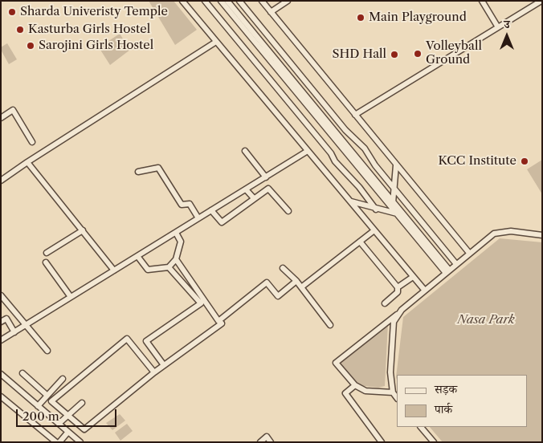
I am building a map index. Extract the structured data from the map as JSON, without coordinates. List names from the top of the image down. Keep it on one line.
{"parks":["Nasa Park"],"places":["Sharda Univeristy Temple","Main Playground","Kasturba Girls Hostel","Sarojini Girls Hostel","Volleyball Ground","SHD Hall","KCC Institute"],"legend":["सड़क","पार्क"],"scale_bar":"200 m","north":"top"}
